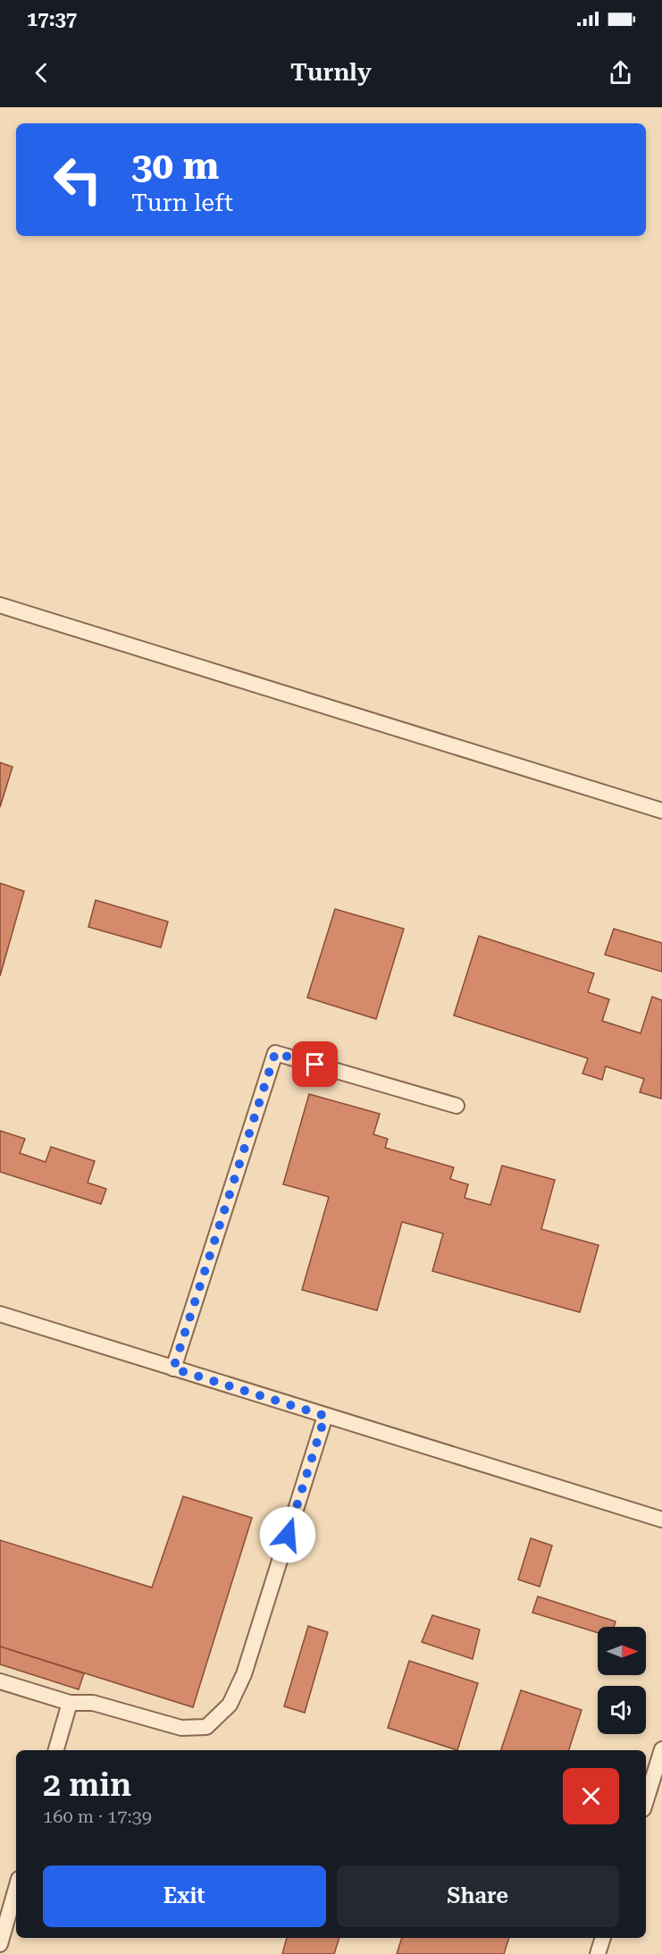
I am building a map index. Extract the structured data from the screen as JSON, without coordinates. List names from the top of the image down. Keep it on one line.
{"north":"right","page":{"status":"17:37","header":"Turnly","turn":["30 m","Turn left"],"heading":["2 min","160 m · 17:39"],"buttons":["Exit","Share"]}}
